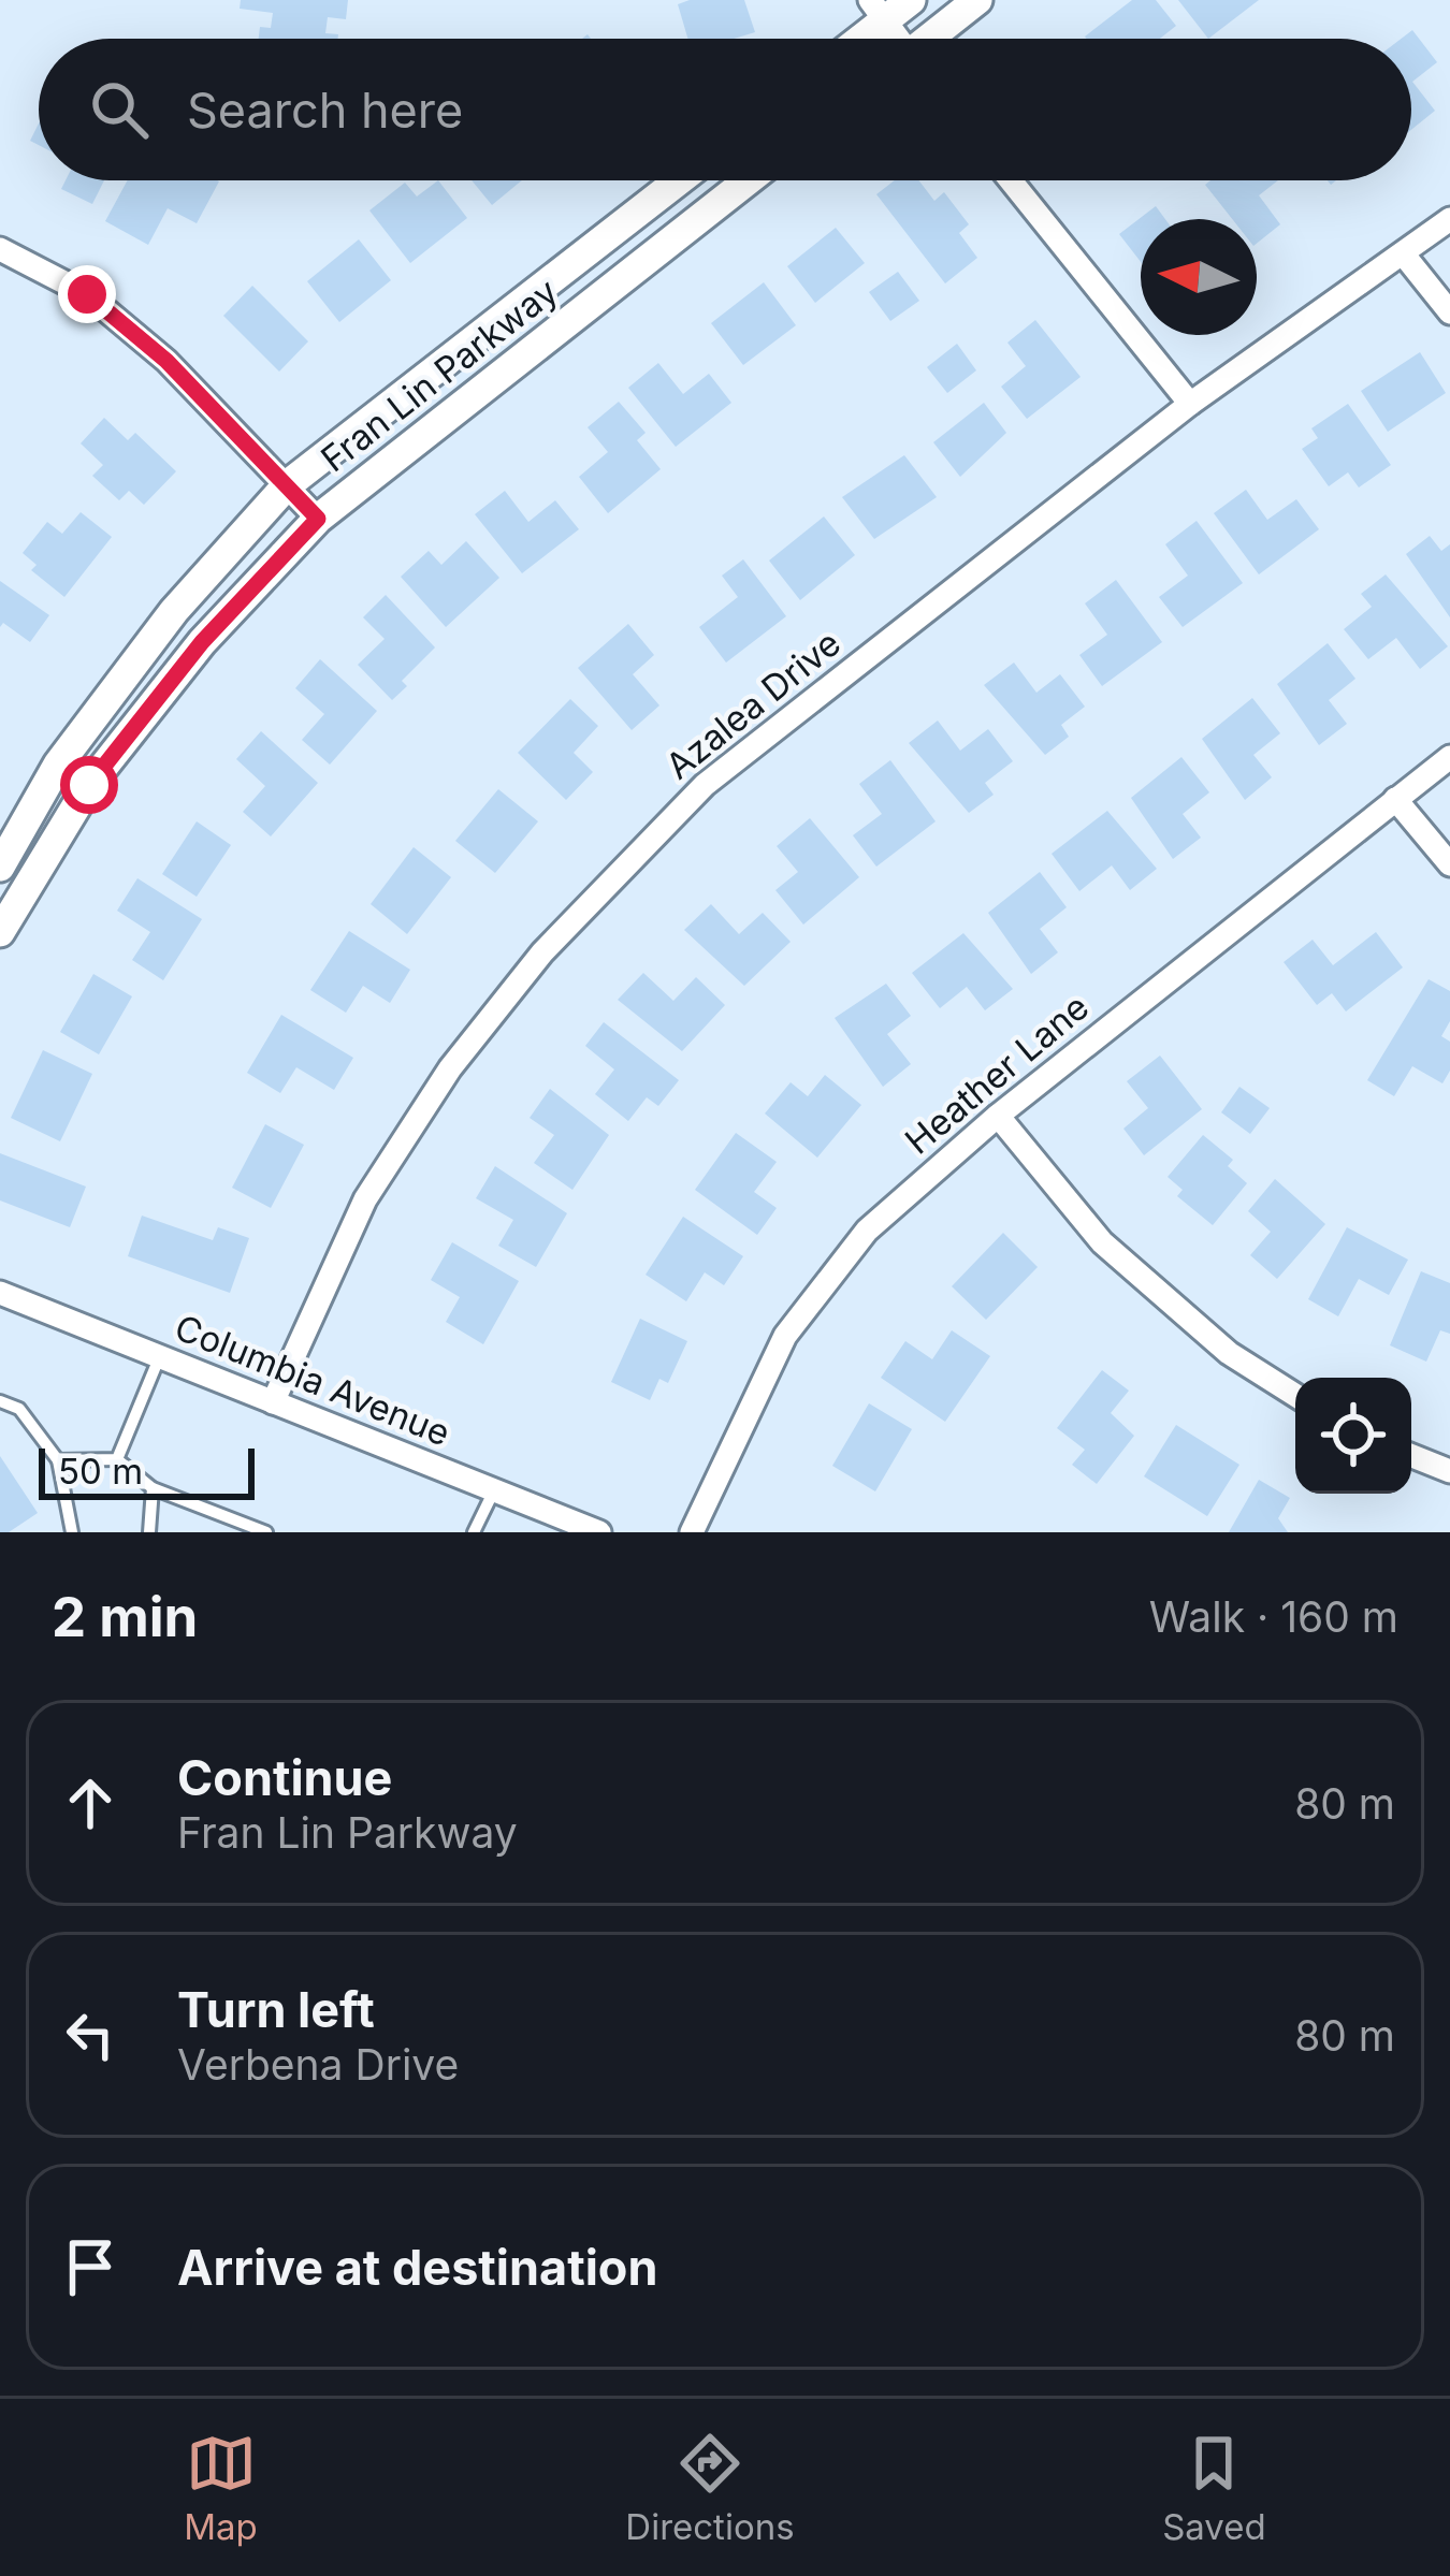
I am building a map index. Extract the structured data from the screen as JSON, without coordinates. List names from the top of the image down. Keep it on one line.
{"streets":{"street":["Fran Lin Parkway","Azalea Drive","Heather Lane","Columbia Avenue"]},"crossings":[["Azalea Drive","Columbia Avenue"]],"scale_bar":"50 m","north":"left","page":{"search":"Search here","scale":"50 m","heading":["2 min","Walk · 160 m"],"list":[["Continue","Fran Lin Parkway","80 m"],["Turn left","Verbena Drive","80 m"],"Arrive at destination"],"nav":["Map","Directions","Saved"]}}
